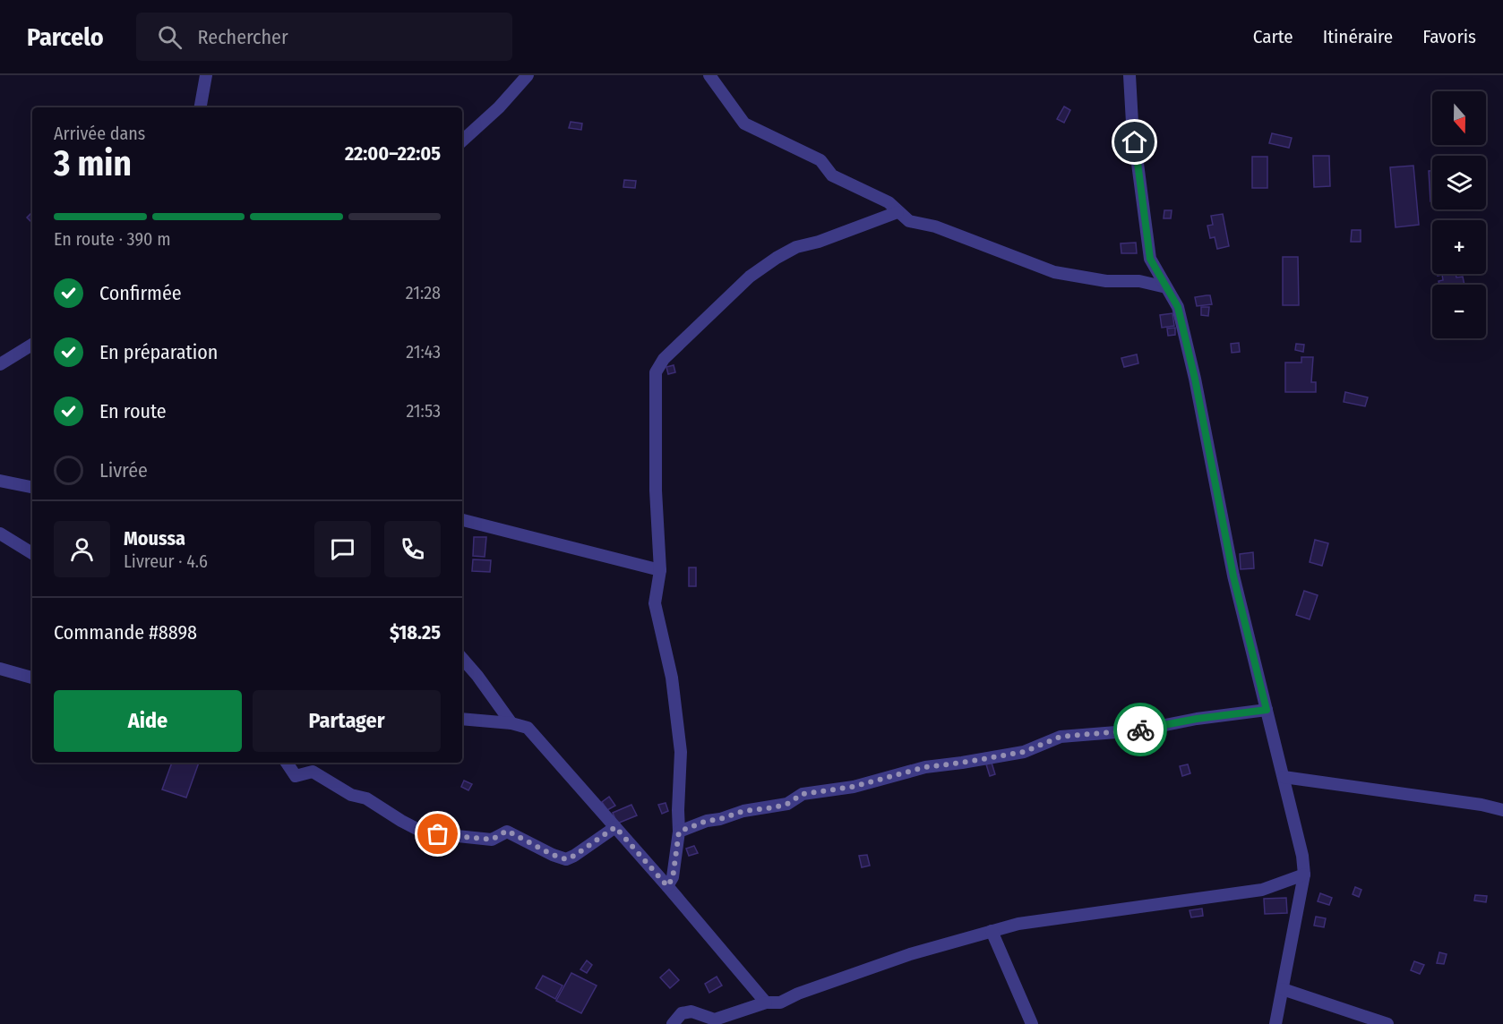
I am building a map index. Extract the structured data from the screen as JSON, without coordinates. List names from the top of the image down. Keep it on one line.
{"north":"bottom","page":{"header":"Parcelo","search":"Rechercher","nav":["Carte","Itinéraire","Favoris"],"map_buttons":["+","−"],"heading":["3 min","Arrivée dans","22:00–22:05"],"panel":["Moussa","Livreur · 4.6","Commande #8898","$18.25"],"bar":"En route · 390 m","list":[["Confirmée","21:28"],["En préparation","21:43"],["En route","21:53"],"Livrée"],"buttons":["Aide","Partager"]}}
